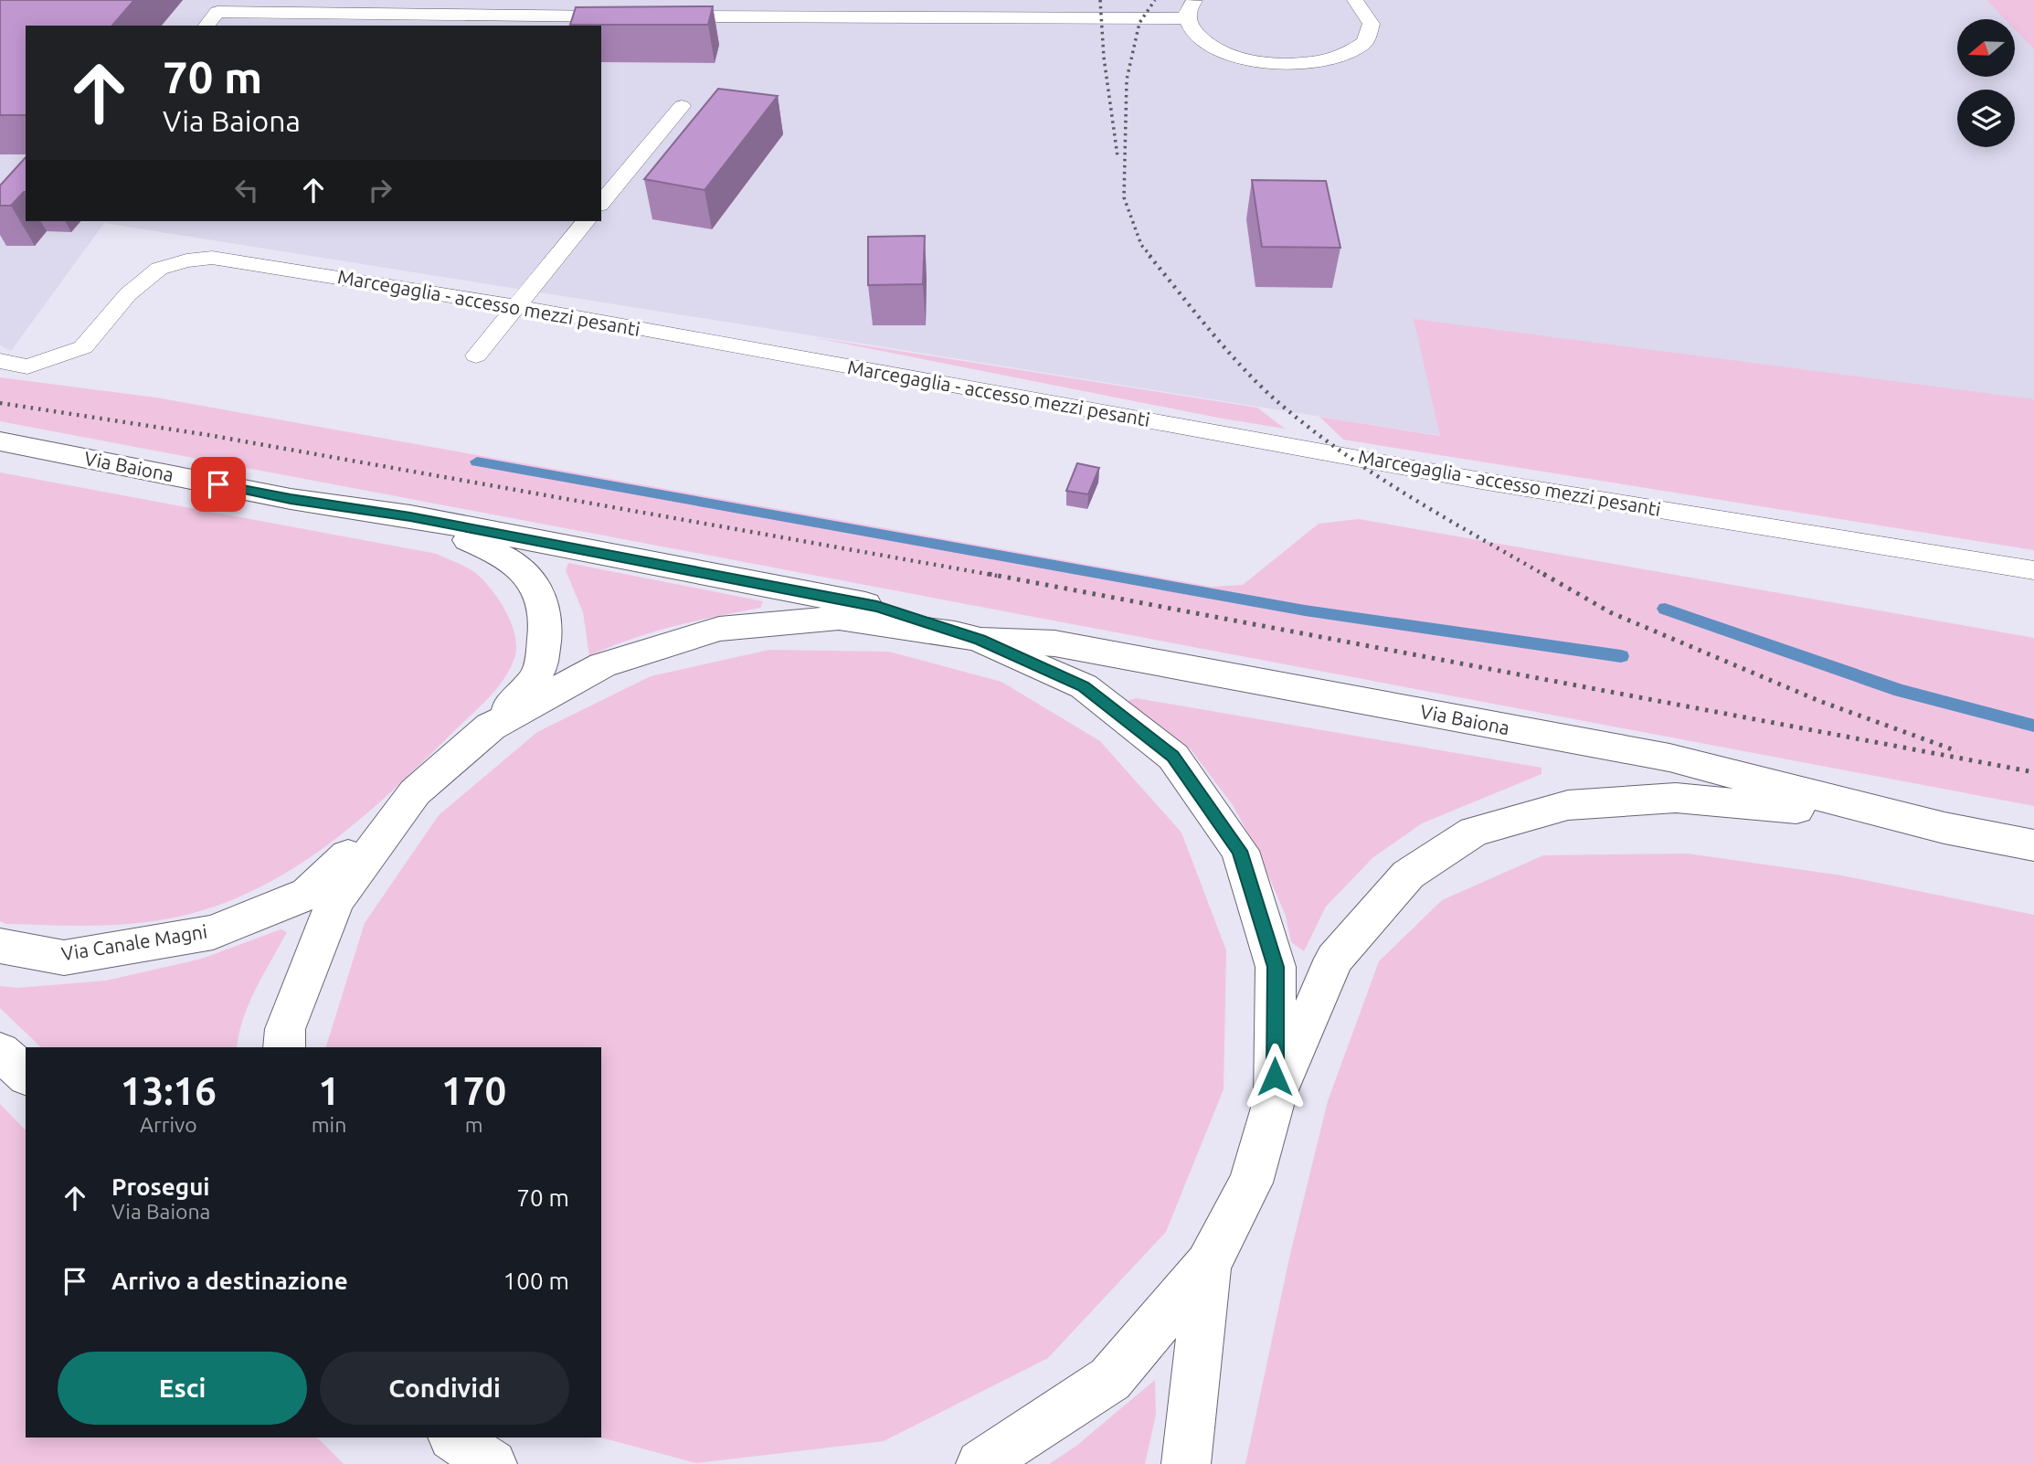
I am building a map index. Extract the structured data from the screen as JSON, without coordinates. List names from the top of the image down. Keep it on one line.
{"streets":{"main road":["Via Baiona","Via Canale Magni"],"lane":["Marcegaglia - accesso mezzi pesanti"]},"north":"left","page":{"turn":["70 m","Via Baiona"],"eta":["13:16","Arrivo","1","min","170","m"],"list":[{"name":"Prosegui","note":"Via Baiona","value":"70 m"},{"name":"Arrivo a destinazione","value":"100 m"}],"buttons":["Esci","Condividi"]}}
